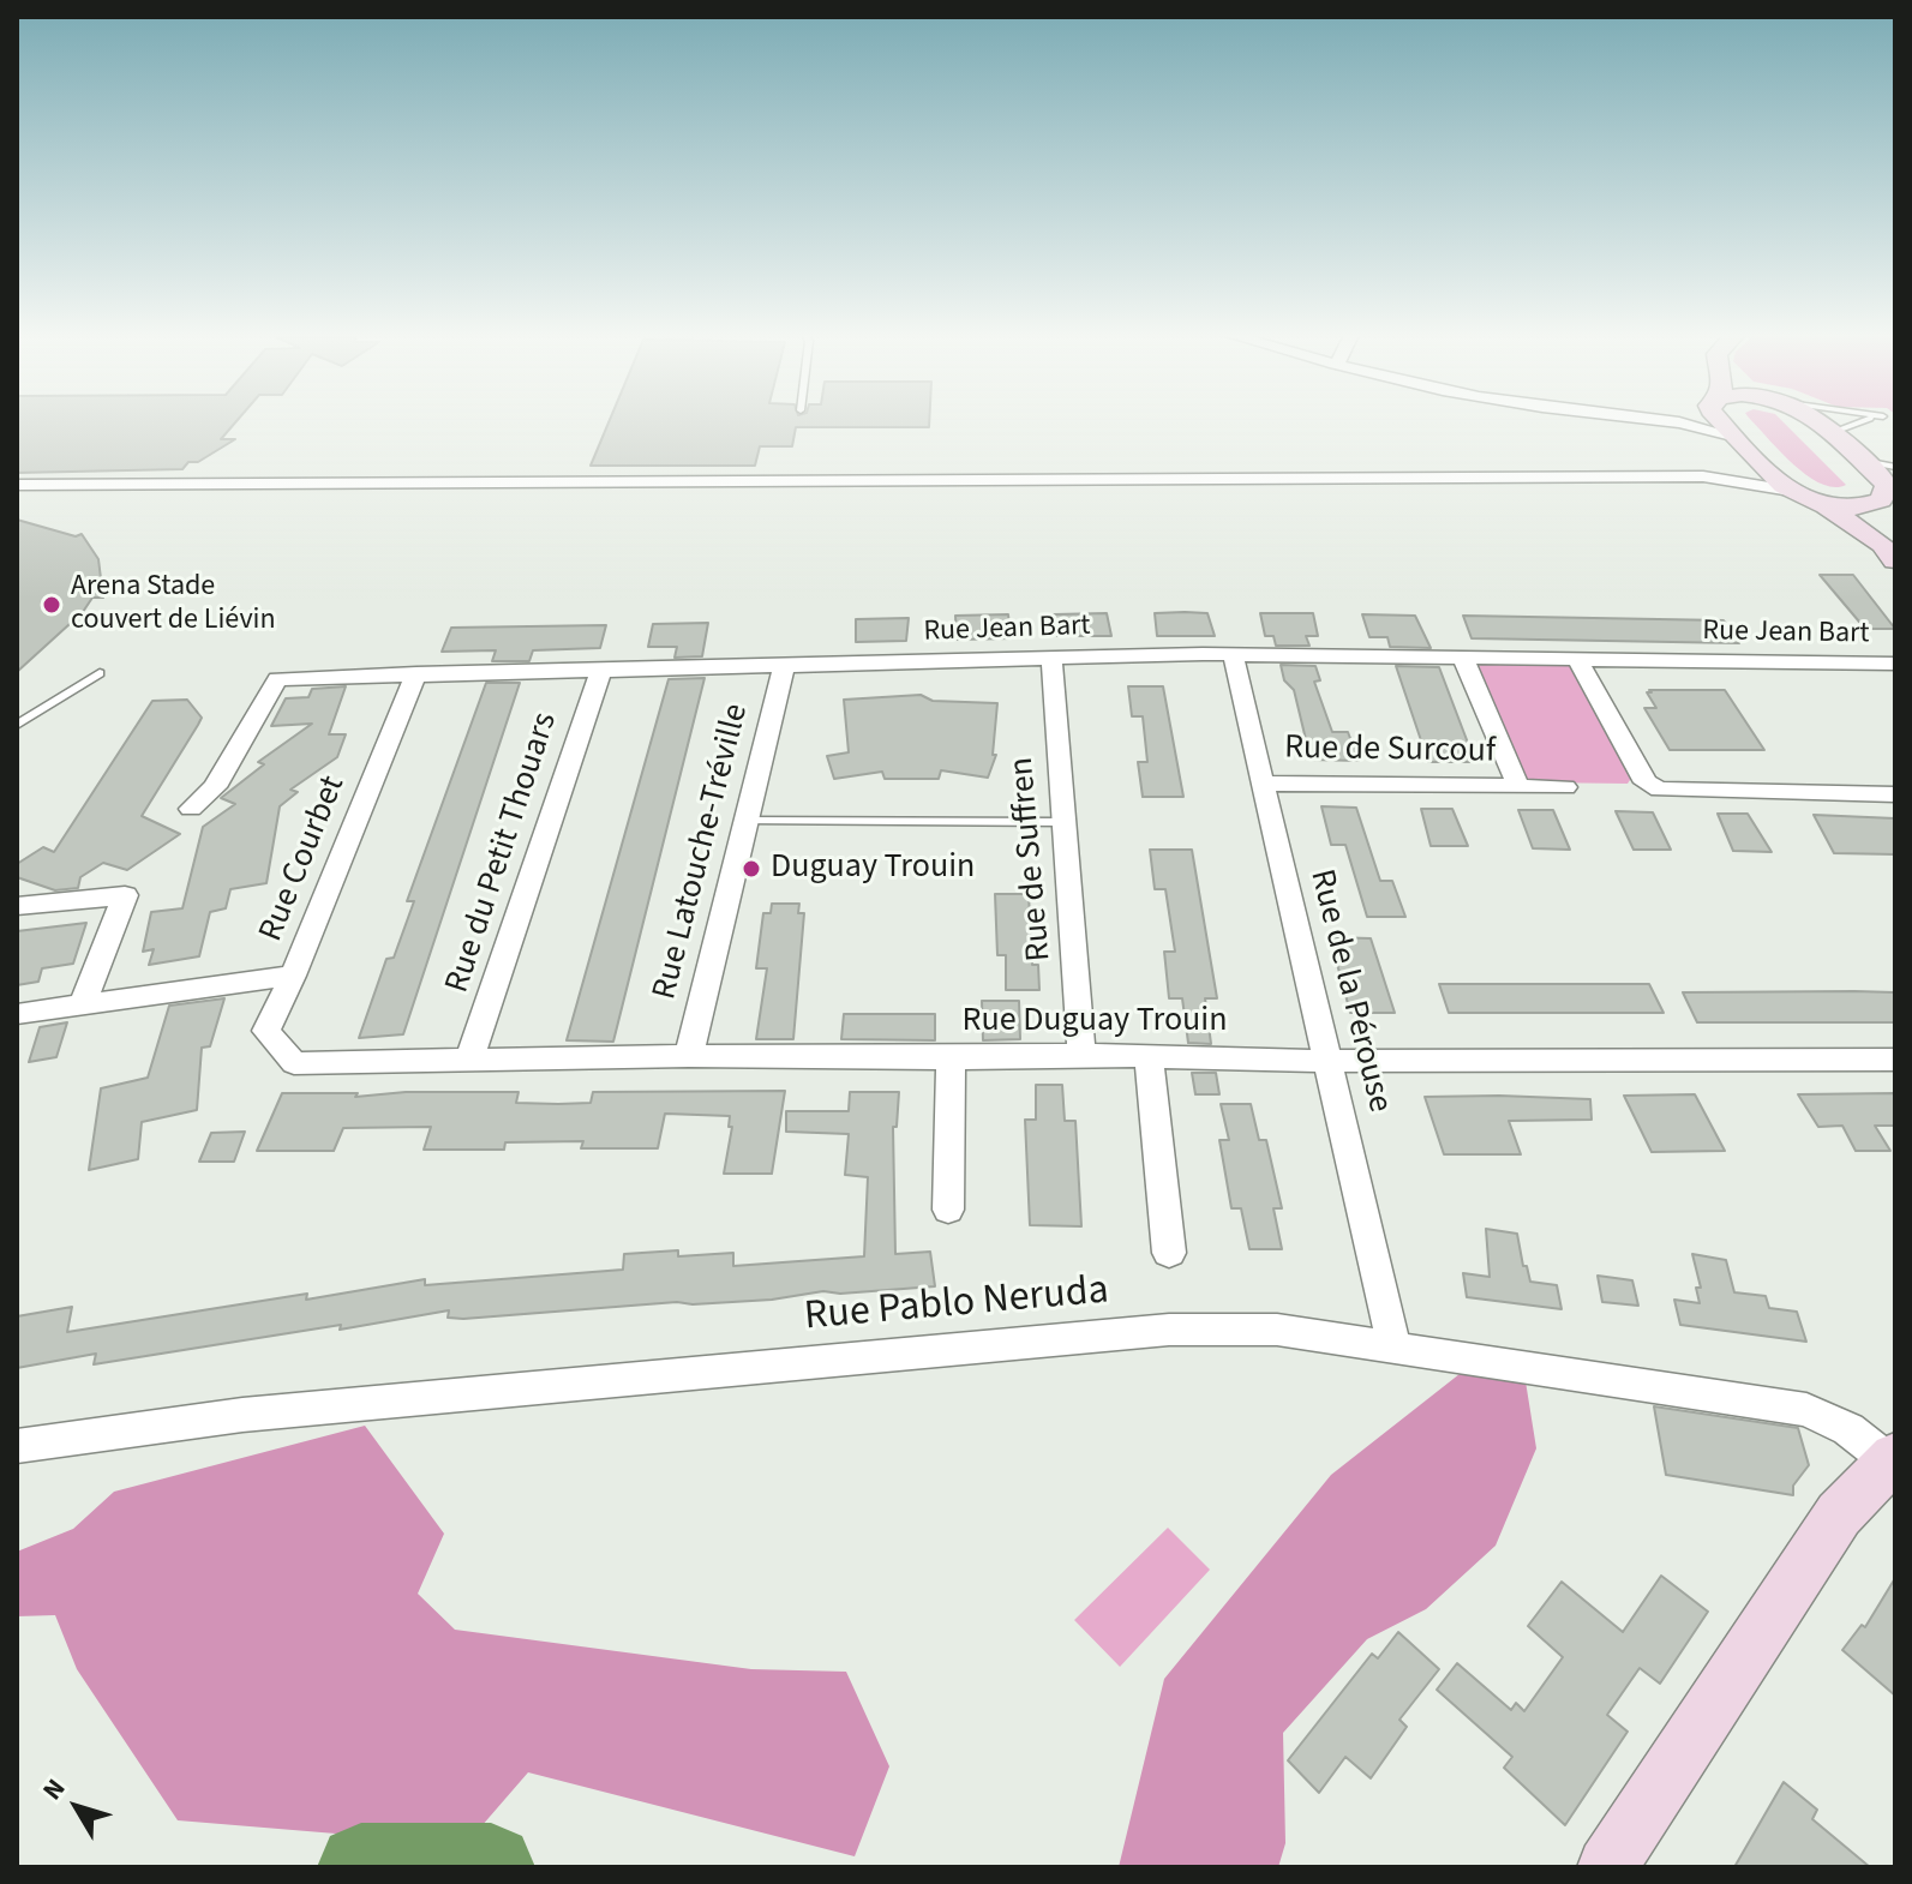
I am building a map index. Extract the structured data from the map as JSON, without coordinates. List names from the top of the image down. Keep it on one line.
{"streets":{"street":["Rue Jean Bart","Rue de Surcouf","Rue Latouche-Tréville","Rue du Petit Thouars","Rue Courbet","Rue de Suffren","Rue de la Pérouse","Rue Duguay Trouin","Rue Pablo Neruda"]},"crossings":[["Rue Jean Bart","Rue Latouche-Tréville"],["Rue Jean Bart","Rue du Petit Thouars"],["Rue Jean Bart","Rue Courbet"],["Rue Jean Bart","Rue de Suffren"],["Rue Jean Bart","Rue de la Pérouse"],["Rue de Surcouf","Rue de la Pérouse"],["Rue Latouche-Tréville","Rue Duguay Trouin"],["Rue du Petit Thouars","Rue Duguay Trouin"],["Rue Courbet","Rue Duguay Trouin"],["Rue de Suffren","Rue Duguay Trouin"],["Rue de la Pérouse","Rue Duguay Trouin"],["Rue de la Pérouse","Rue Pablo Neruda"]],"places":["Arena Stade couvert de Liévin","Duguay Trouin"],"north":"top left"}
